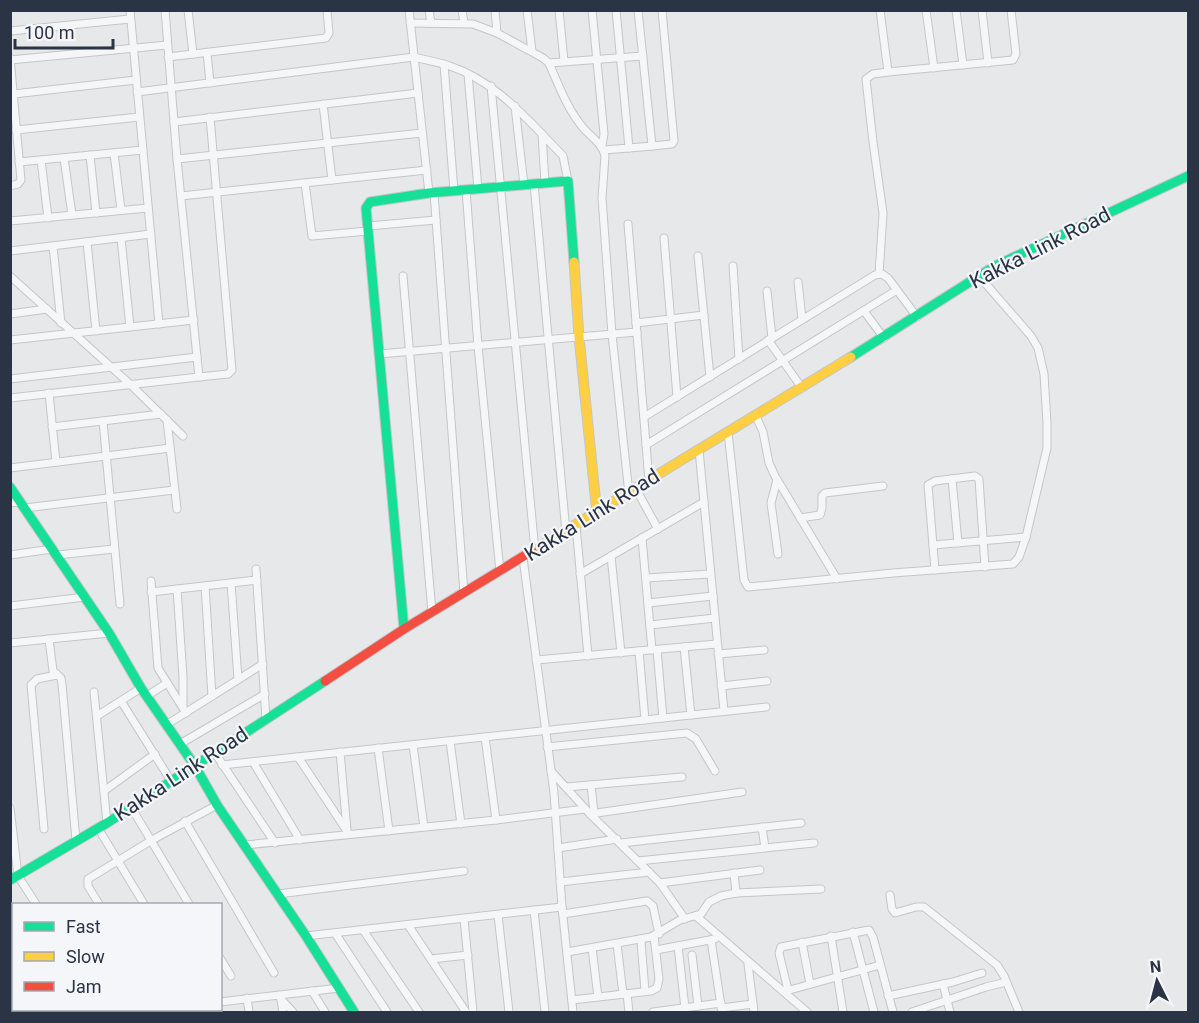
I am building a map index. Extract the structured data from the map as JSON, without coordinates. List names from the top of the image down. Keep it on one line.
{"streets":{"street":["Kakka Link Road"]},"legend":["Fast","Slow","Jam"],"scale_bar":"100 m","north":"top"}
